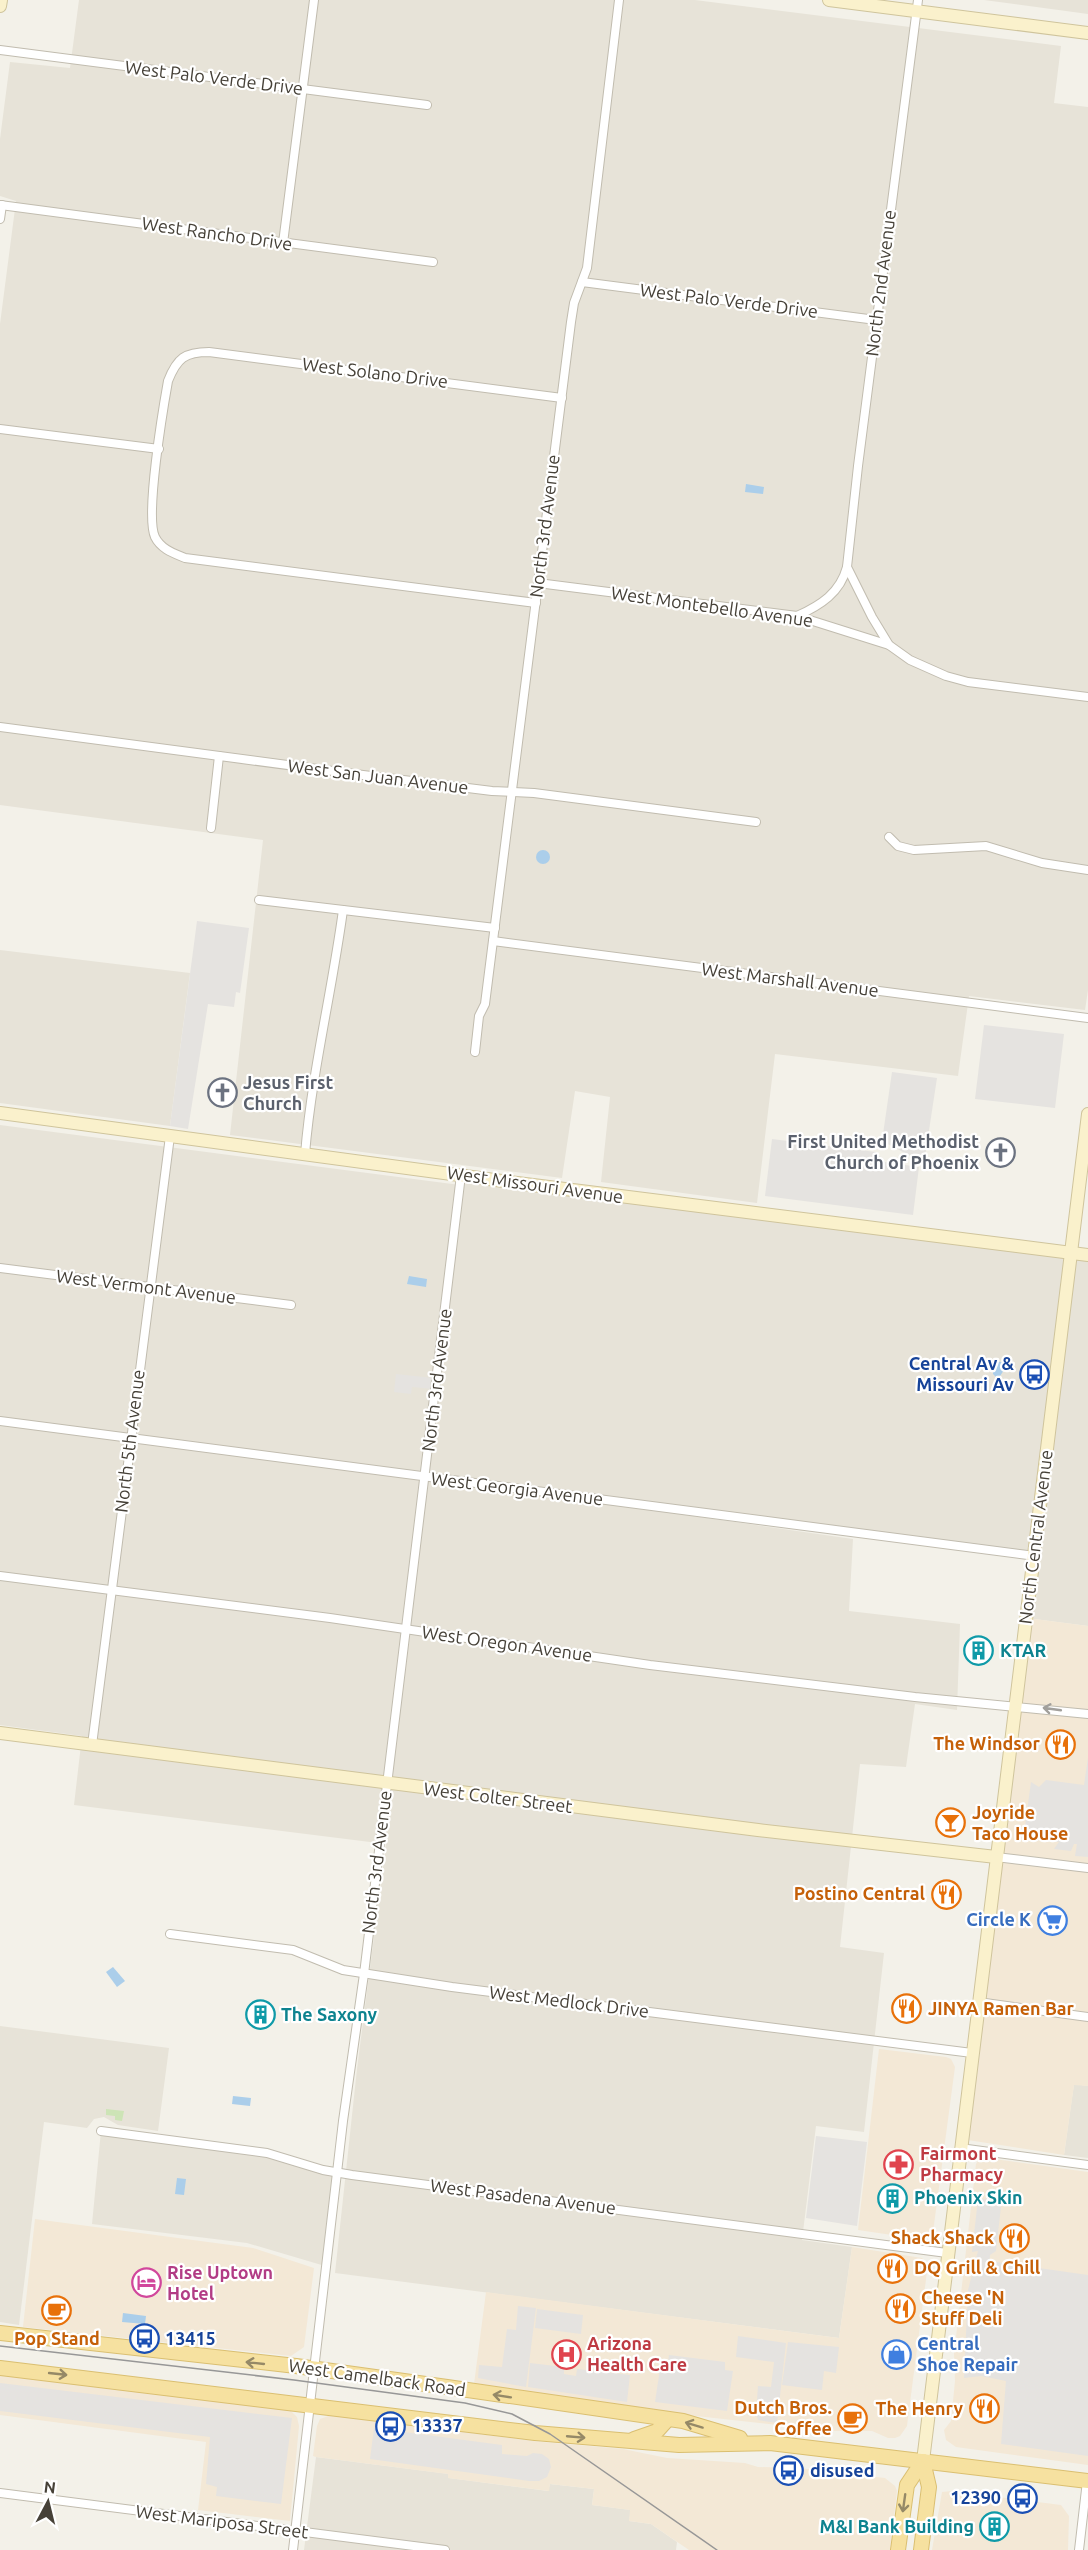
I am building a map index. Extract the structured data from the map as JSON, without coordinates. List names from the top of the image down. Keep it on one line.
{"streets":{"main road":["West Missouri Avenue","North Central Avenue","West Colter Street","West Camelback Road"],"street":["West Palo Verde Drive","West Rancho Drive","North 2nd Avenue","West Solano Drive","North 3rd Avenue","West Montebello Avenue","West San Juan Avenue","West Marshall Avenue","West Vermont Avenue","North 5th Avenue","West Georgia Avenue","West Oregon Avenue","West Medlock Drive","West Pasadena Avenue","West Mariposa Street"]},"crossings":[["West Palo Verde Drive","North 2nd Avenue"],["West Palo Verde Drive","North 3rd Avenue"],["North 2nd Avenue","West Montebello Avenue"],["West Solano Drive","North 3rd Avenue"],["North 3rd Avenue","West Montebello Avenue"],["North 3rd Avenue","West San Juan Avenue"],["North 3rd Avenue","West Marshall Avenue"],["North 3rd Avenue","West Missouri Avenue"],["North 3rd Avenue","West Georgia Avenue"],["North 3rd Avenue","West Oregon Avenue"],["North 3rd Avenue","West Colter Street"],["North 3rd Avenue","West Medlock Drive"],["North 3rd Avenue","West Pasadena Avenue"],["North 3rd Avenue","West Camelback Road"],["North 3rd Avenue","West Mariposa Street"],["West Missouri Avenue","North 5th Avenue"],["West Missouri Avenue","North Central Avenue"],["West Vermont Avenue","North 5th Avenue"],["North 5th Avenue","West Georgia Avenue"],["North 5th Avenue","West Oregon Avenue"],["North 5th Avenue","West Colter Street"],["West Georgia Avenue","North Central Avenue"],["North Central Avenue","West Oregon Avenue"],["North Central Avenue","West Colter Street"],["North Central Avenue","West Medlock Drive"],["North Central Avenue","West Pasadena Avenue"],["North Central Avenue","West Camelback Road"]],"places":{"church":["Jesus First Church","First United Methodist Church of Phoenix"],"bus stop":["Central Av & Missouri Av","13415","13337","disused","12390"],"building":["KTAR","The Saxony","Phoenix Skin","M&I Bank Building"],"restaurant":["The Windsor","Postino Central","JINYA Ramen Bar","Shack Shack","DQ Grill & Chill","Cheese 'N Stuff Deli","The Henry"],"bar":["Joyride Taco House"],"supermarket":["Circle K"],"pharmacy":["Fairmont Pharmacy"],"hotel":["Rise Uptown Hotel"],"cafe":["Pop Stand","Dutch Bros. Coffee"],"hospital":["Arizona Health Care"],"shop":["Central Shoe Repair"]},"north":"top"}
